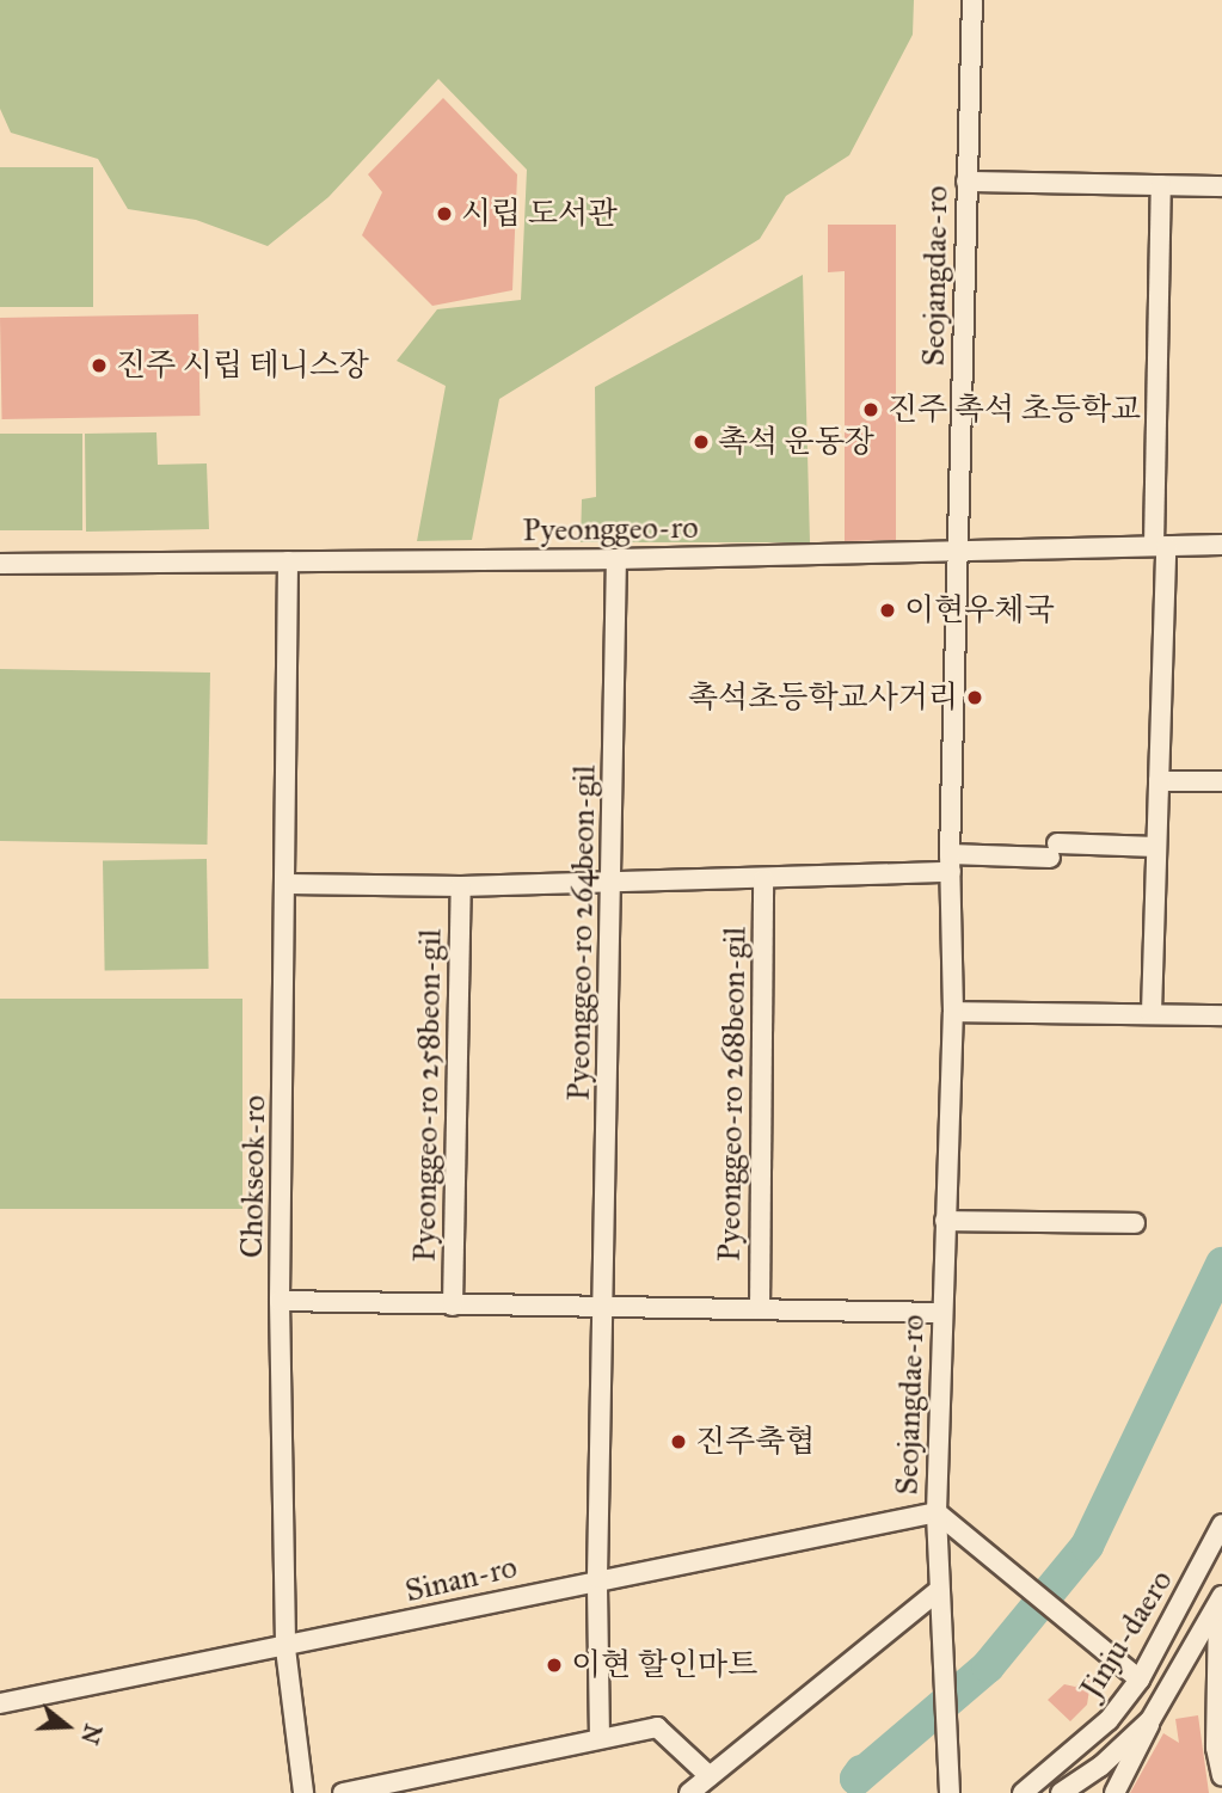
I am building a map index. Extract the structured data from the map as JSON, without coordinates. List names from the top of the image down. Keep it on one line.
{"streets":{"street":["Seojangdae-ro","Pyeonggeo-ro","Pyeonggeo-ro 264beon-gil","Pyeonggeo-ro 268beon-gil","Pyeonggeo-ro 258beon-gil","Chokseok-ro","Sinan-ro","Jinju-daero"]},"crossings":[["Seojangdae-ro","Pyeonggeo-ro"],["Seojangdae-ro","Sinan-ro"],["Pyeonggeo-ro","Pyeonggeo-ro 264beon-gil"],["Pyeonggeo-ro","Chokseok-ro"],["Pyeonggeo-ro 264beon-gil","Sinan-ro"],["Chokseok-ro","Sinan-ro"]],"places":["시립 도서관","진주 시립 테니스장","진주 촉석 초등학교","촉석 운동장","이현우체국","촉석초등학교사거리","진주축협","이현 할인마트"],"north":"right"}
